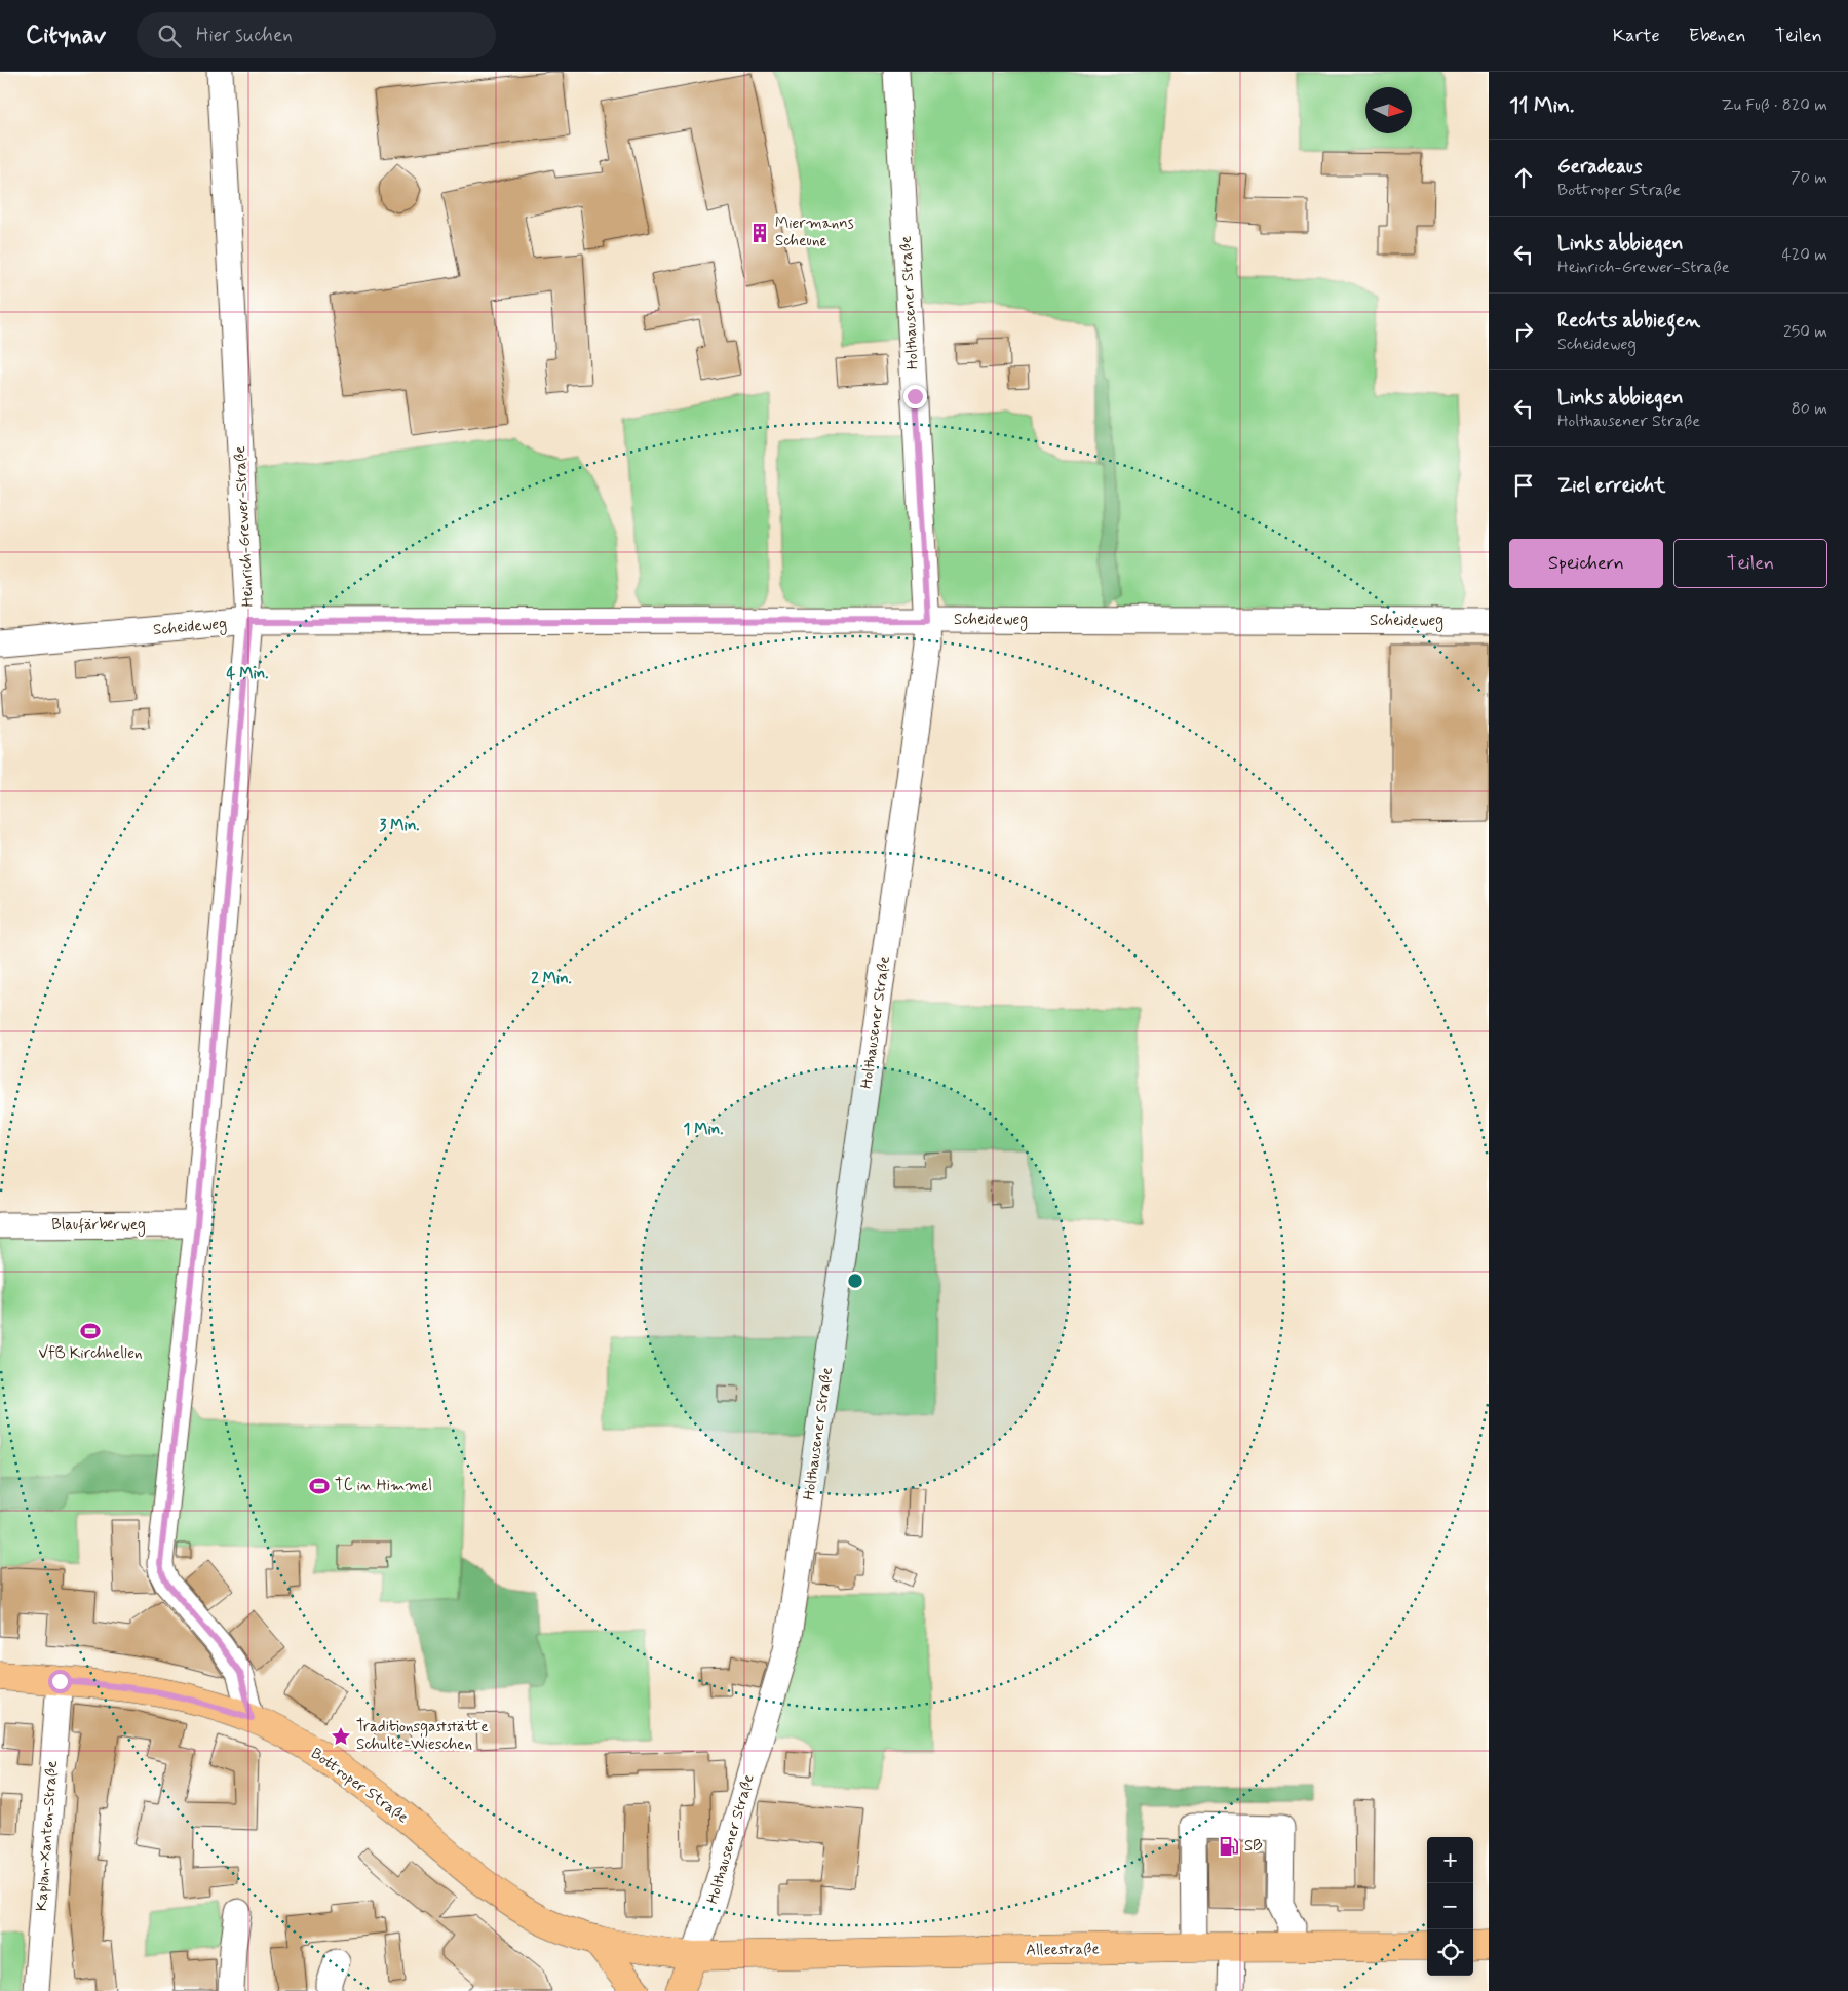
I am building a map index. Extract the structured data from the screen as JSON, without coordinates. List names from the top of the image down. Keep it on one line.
{"streets":{"main road":["Bottroper Straße","Alleestraße"],"street":["Holthausener Straße","Heinrich-Grewer-Straße","Scheideweg","Blaufärberweg","Kaplan-Xanten-Straße"]},"crossings":[["Holthausener Straße","Scheideweg"],["Holthausener Straße","Bottroper Straße"],["Holthausener Straße","Alleestraße"],["Heinrich-Grewer-Straße","Scheideweg"],["Heinrich-Grewer-Straße","Blaufärberweg"],["Heinrich-Grewer-Straße","Bottroper Straße"],["Bottroper Straße","Kaplan-Xanten-Straße"],["Bottroper Straße","Alleestraße"]],"places":{"building":["Miermanns Scheune"],"sports":["VfB Kirchhellen","TC in Himmel"],"place":["Traditionsgaststätte Schulte-Wieschen"],"fuel station":["SB"]},"north":"right","page":{"header":"Citynav","search":"Hier suchen","nav":["Karte","Ebenen","Teilen"],"heading":["11 Min.","Zu Fuß · 820 m"],"list":[["Geradeaus","Bottroper Straße","70 m"],["Links abbiegen","Heinrich-Grewer-Straße","420 m"],["Rechts abbiegen","Scheideweg","250 m"],["Links abbiegen","Holthausener Straße","80 m"],"Ziel erreicht"],"buttons":["Speichern","Teilen"],"map_buttons":["+","−"]},"rings":["4 Min.","3 Min.","2 Min.","1 Min."]}
